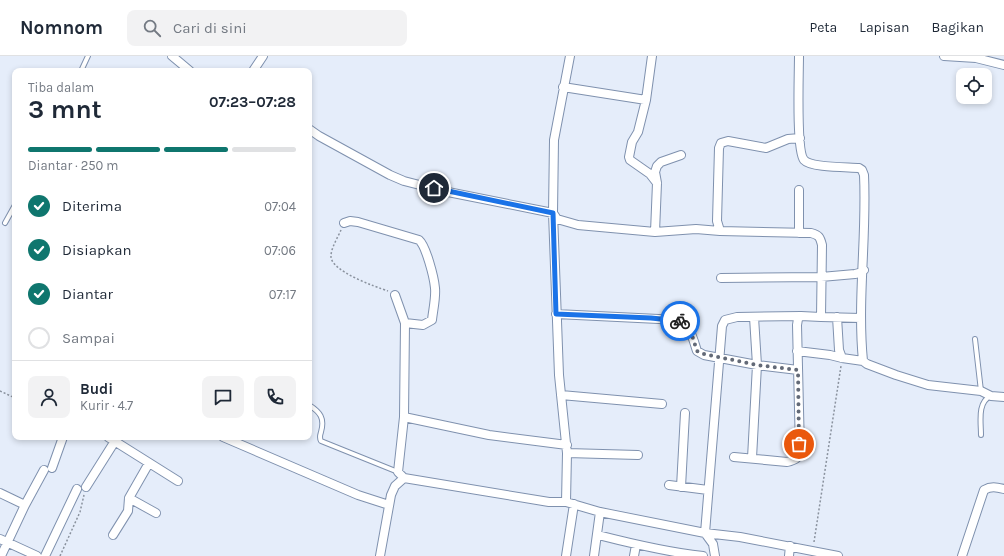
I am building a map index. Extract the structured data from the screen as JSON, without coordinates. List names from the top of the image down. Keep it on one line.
{"page":{"header":"Nomnom","search":"Cari di sini","nav":["Peta","Lapisan","Bagikan"],"heading":["3 mnt","Tiba dalam","07:23–07:28"],"panel":["Budi","Kurir · 4.7"],"bar":"Diantar · 250 m","list":[["Diterima","07:04"],["Disiapkan","07:06"],["Diantar","07:17"],"Sampai"]}}
